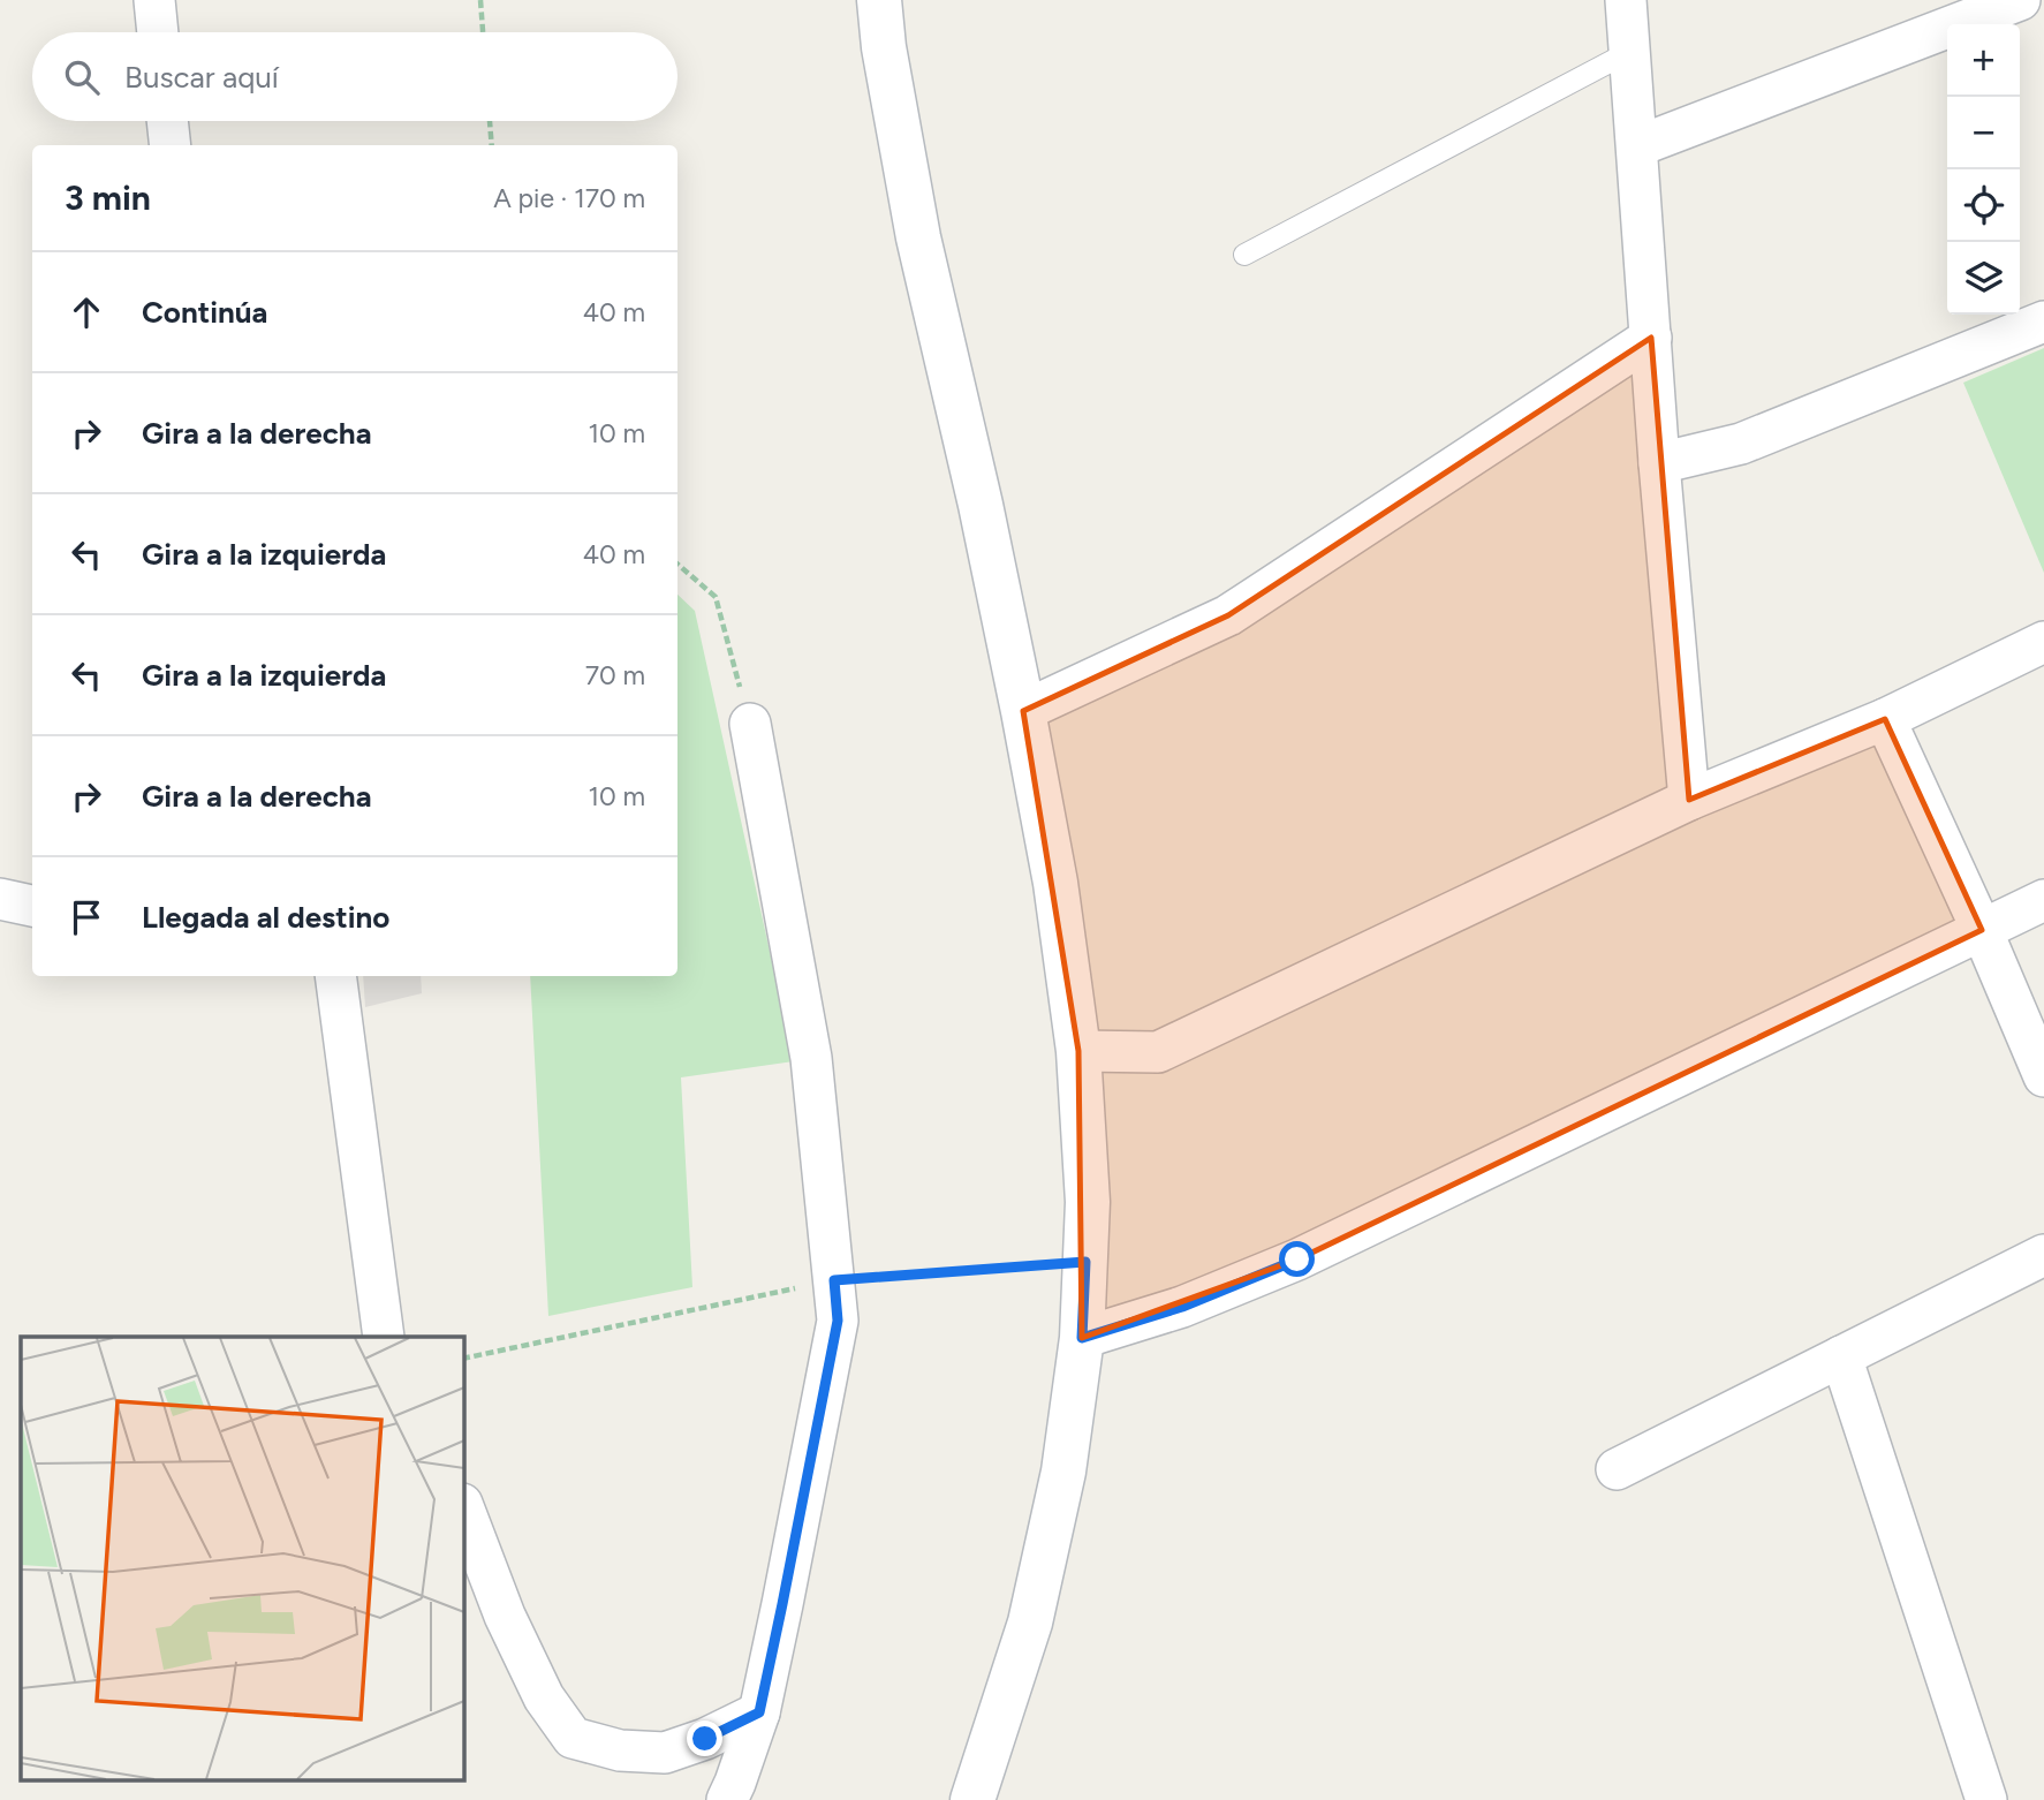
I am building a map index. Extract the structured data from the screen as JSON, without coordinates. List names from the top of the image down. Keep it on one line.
{"page":{"map_buttons":["+","−"],"search":"Buscar aquí","heading":["3 min","A pie · 170 m"],"list":[["Continúa","40 m"],["Gira a la derecha","10 m"],["Gira a la izquierda","40 m"],["Gira a la izquierda","70 m"],["Gira a la derecha","10 m"],"Llegada al destino"]}}
